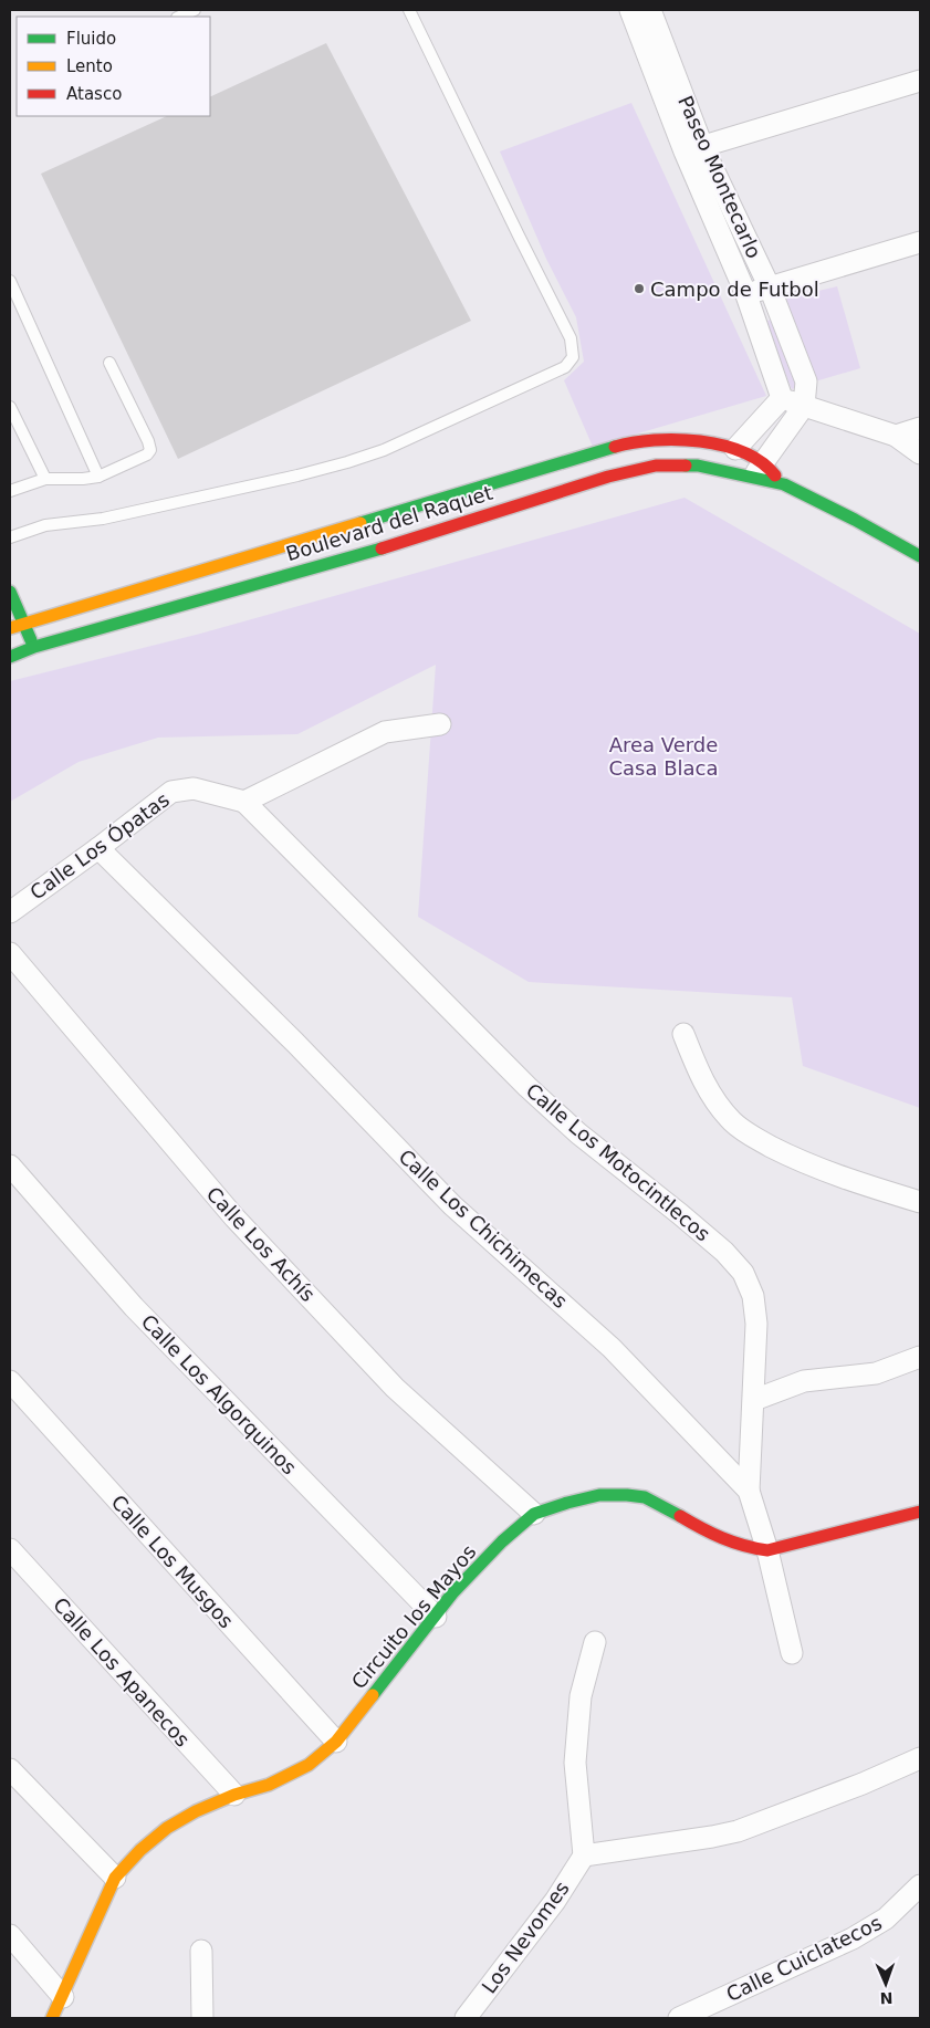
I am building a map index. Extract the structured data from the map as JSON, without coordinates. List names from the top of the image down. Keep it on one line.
{"streets":{"street":["Paseo Montecarlo","Boulevard del Raquet","Calle Los Ópatas","Calle Los Motocintlecos","Calle Los Chichimecas","Calle Los Achís","Calle Los Algorquinos","Calle Los Musgos","Circuito los Mayos","Calle Los Apanecos","Los Nevomes","Calle Cuiclatecos"]},"crossings":[["Calle Los Ópatas","Calle Los Motocintlecos"],["Calle Los Ópatas","Calle Los Chichimecas"],["Calle Los Motocintlecos","Calle Los Chichimecas"],["Calle Los Chichimecas","Circuito los Mayos"],["Calle Los Achís","Circuito los Mayos"],["Calle Los Algorquinos","Circuito los Mayos"],["Calle Los Musgos","Circuito los Mayos"],["Circuito los Mayos","Calle Los Apanecos"]],"parks":["Area Verde Casa Blaca"],"places":["Campo de Futbol"],"legend":["Fluido","Lento","Atasco"],"north":"bottom"}
